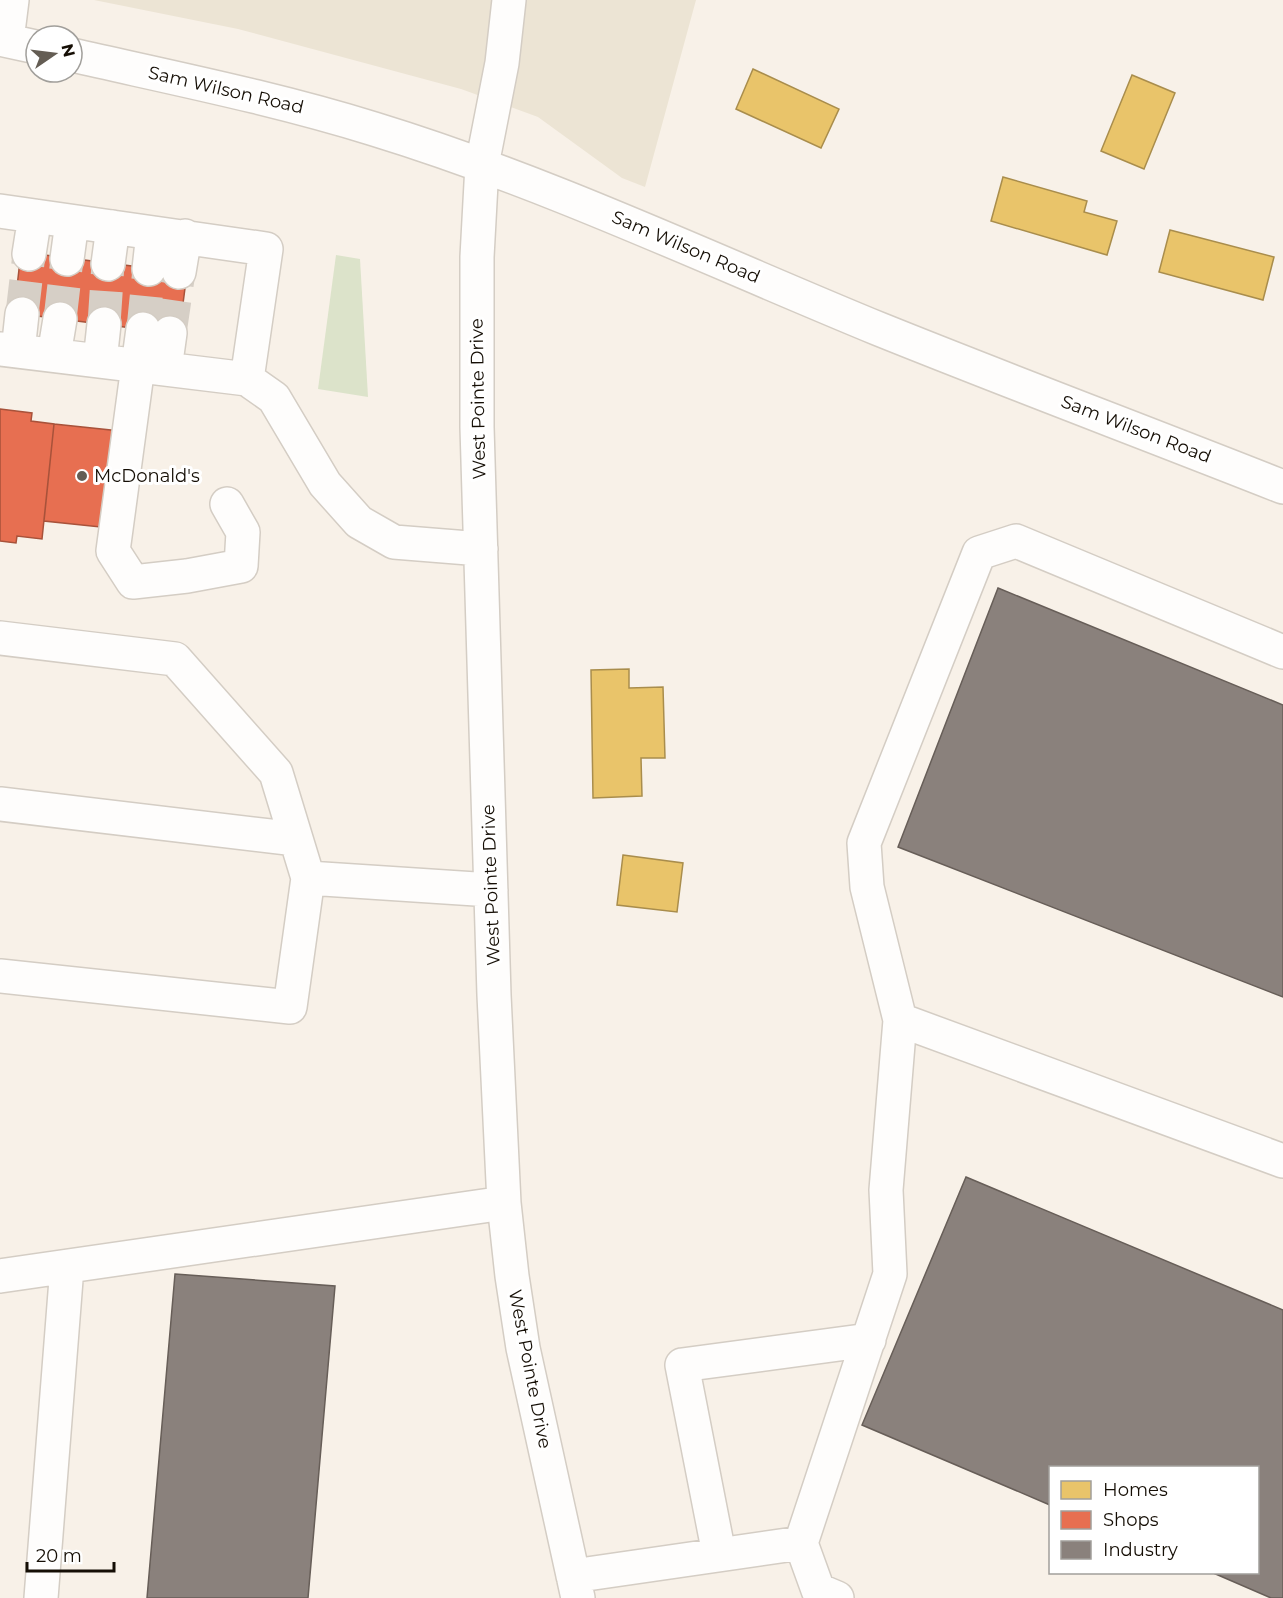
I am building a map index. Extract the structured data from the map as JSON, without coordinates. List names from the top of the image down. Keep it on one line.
{"streets":{"street":["Sam Wilson Road","West Pointe Drive"]},"crossings":[["Sam Wilson Road","West Pointe Drive"]],"places":["McDonald's"],"legend":["Homes","Shops","Industry"],"scale_bar":"20 m","north":"right"}
